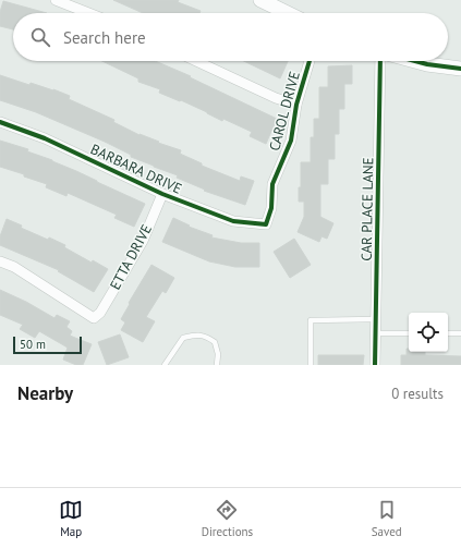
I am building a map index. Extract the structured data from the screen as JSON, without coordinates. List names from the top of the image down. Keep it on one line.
{"streets":{"street":["CAROL DRIVE","BARBARA DRIVE","CAR PLACE LANE","ETTA DRIVE"]},"crossings":[["CAROL DRIVE","BARBARA DRIVE"],["BARBARA DRIVE","ETTA DRIVE"]],"scale_bar":"50 m","page":{"search":"Search here","scale":"50 m","heading":["Nearby","0 results"],"nav":["Map","Directions","Saved"]}}
